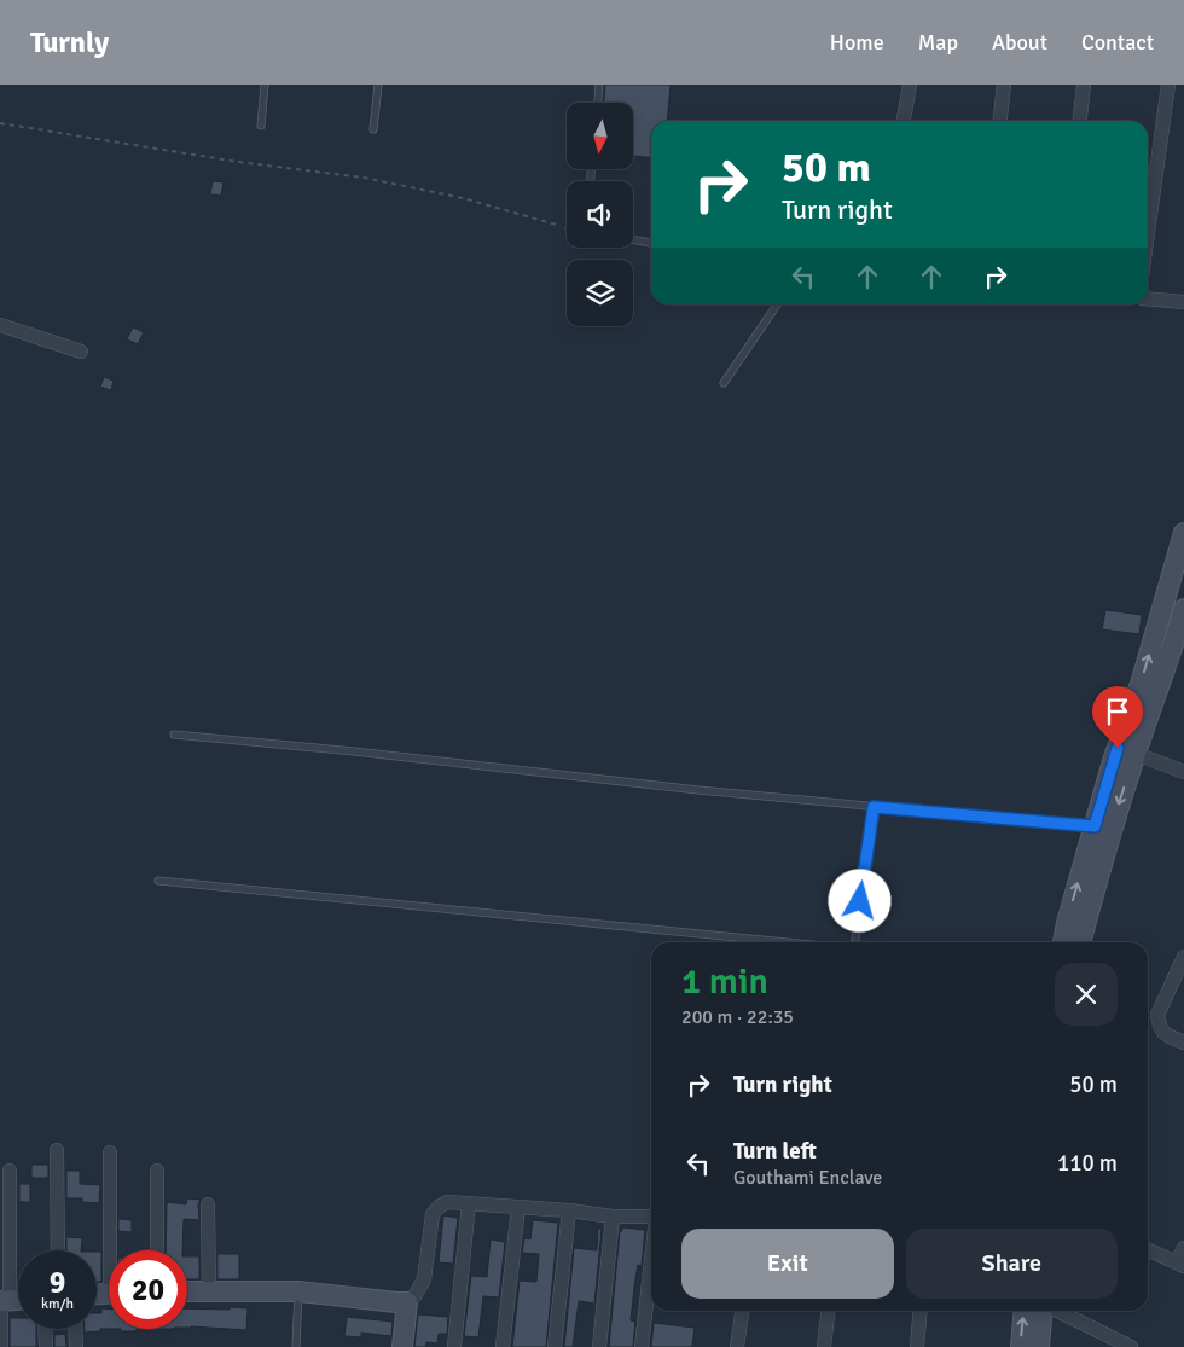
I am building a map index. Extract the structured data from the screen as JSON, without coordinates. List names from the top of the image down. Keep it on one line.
{"north":"bottom","page":{"header":"Turnly","nav":["Home","Map","About","Contact"],"turn":["50 m","Turn right"],"heading":["1 min","200 m · 22:35"],"list":[{"name":"Turn right","value":"50 m"},{"name":"Turn left","note":"Gouthami Enclave","value":"110 m"}],"buttons":["Exit","Share"],"speed":"9 km/h","limit":"20"}}
